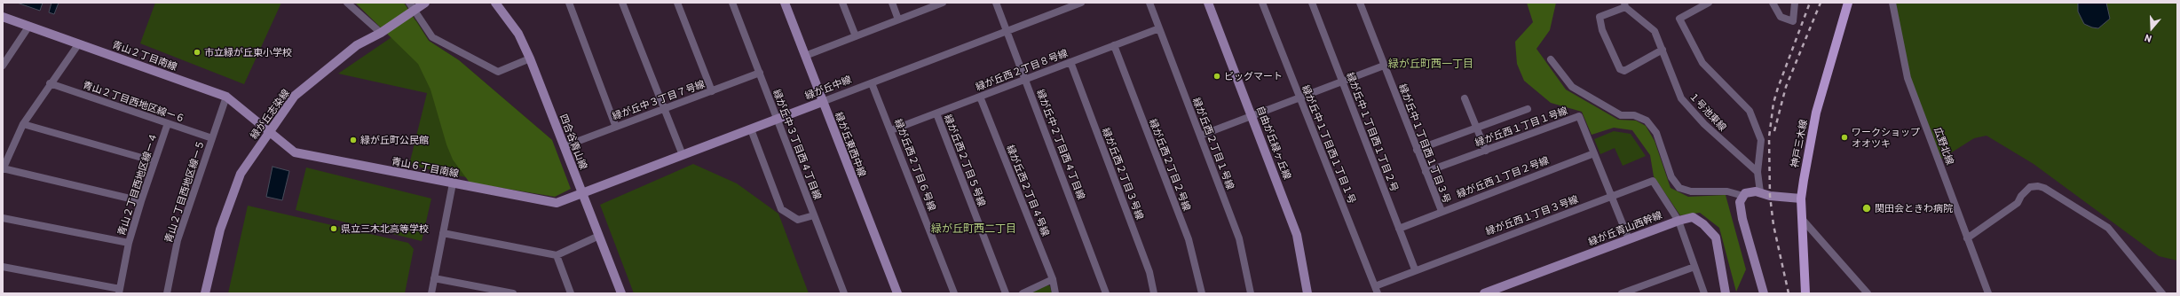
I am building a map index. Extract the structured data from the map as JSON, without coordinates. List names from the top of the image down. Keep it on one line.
{"streets":{"main road":["神戸三木線"],"street":["青山２丁目南線","緑が丘西２丁目８号線","緑が丘中線","緑が丘中３丁目７号線","青山２丁目西地区線ー６","１号池東線","緑が丘志染線","緑が丘西１丁目１号線","緑が丘中１丁目西１丁目２号","四合谷青山線","自由が丘緑ヶ丘線","緑が丘西２丁目１号線","緑が丘中１丁目西１丁目３号","緑が丘中３丁目西４丁目線","緑が丘東西中線","緑が丘中２丁目西４丁目線","緑が丘中１丁目西１丁目１号","広野北線","緑が丘西２丁目５号線","緑が丘西２丁目６号線","緑が丘西２丁目２号線","青山６丁目南線","緑が丘西２丁目３号線","緑が丘西１丁目２号線","青山２丁目西地区線ー４","緑が丘西２丁目４号線","青山２丁目西地区線ー５","緑が丘西１丁目３号線","緑が丘青山西幹線"]},"crossings":[["青山２丁目南線","緑が丘志染線"],["青山２丁目南線","青山６丁目南線"],["青山２丁目南線","青山２丁目西地区線ー５"],["緑が丘西２丁目８号線","緑が丘西２丁目１号線"],["緑が丘西２丁目８号線","緑が丘中２丁目西４丁目線"],["緑が丘西２丁目８号線","緑が丘西２丁目５号線"],["緑が丘西２丁目８号線","緑が丘西２丁目６号線"],["緑が丘西２丁目８号線","緑が丘西２丁目２号線"],["緑が丘西２丁目８号線","緑が丘西２丁目３号線"],["緑が丘西２丁目８号線","緑が丘西２丁目４号線"],["緑が丘中線","四合谷青山線"],["緑が丘中線","緑が丘中３丁目西４丁目線"],["緑が丘中線","緑が丘東西中線"],["緑が丘中線","緑が丘中２丁目西４丁目線"],["緑が丘中線","緑が丘西２丁目６号線"],["緑が丘中線","青山６丁目南線"],["緑が丘中３丁目７号線","四合谷青山線"],["緑が丘中３丁目７号線","緑が丘中３丁目西４丁目線"],["青山２丁目西地区線ー６","青山２丁目西地区線ー４"],["青山２丁目西地区線ー６","青山２丁目西地区線ー５"],["緑が丘志染線","青山６丁目南線"],["緑が丘西１丁目１号線","緑が丘中１丁目西１丁目３号"],["緑が丘西１丁目１号線","緑が丘西１丁目２号線"],["緑が丘西１丁目１号線","緑が丘西１丁目３号線"],["緑が丘西１丁目１号線","緑が丘青山西幹線"],["緑が丘中１丁目西１丁目２号","緑が丘西１丁目２号線"],["緑が丘中１丁目西１丁目２号","緑が丘西１丁目３号線"],["四合谷青山線","青山６丁目南線"],["緑が丘中１丁目西１丁目３号","緑が丘西１丁目２号線"],["緑が丘中１丁目西１丁目１号","緑が丘西１丁目３号線"],["緑が丘西１丁目３号線","緑が丘青山西幹線"]],"districts":["緑が丘町西一丁目","緑が丘町西二丁目"],"places":["市立緑が丘東小学校","ビッグマート","ワークショップ オオツキ","緑が丘町公民館","関田会ときわ病院","県立三木北高等学校"],"north":"bottom"}
